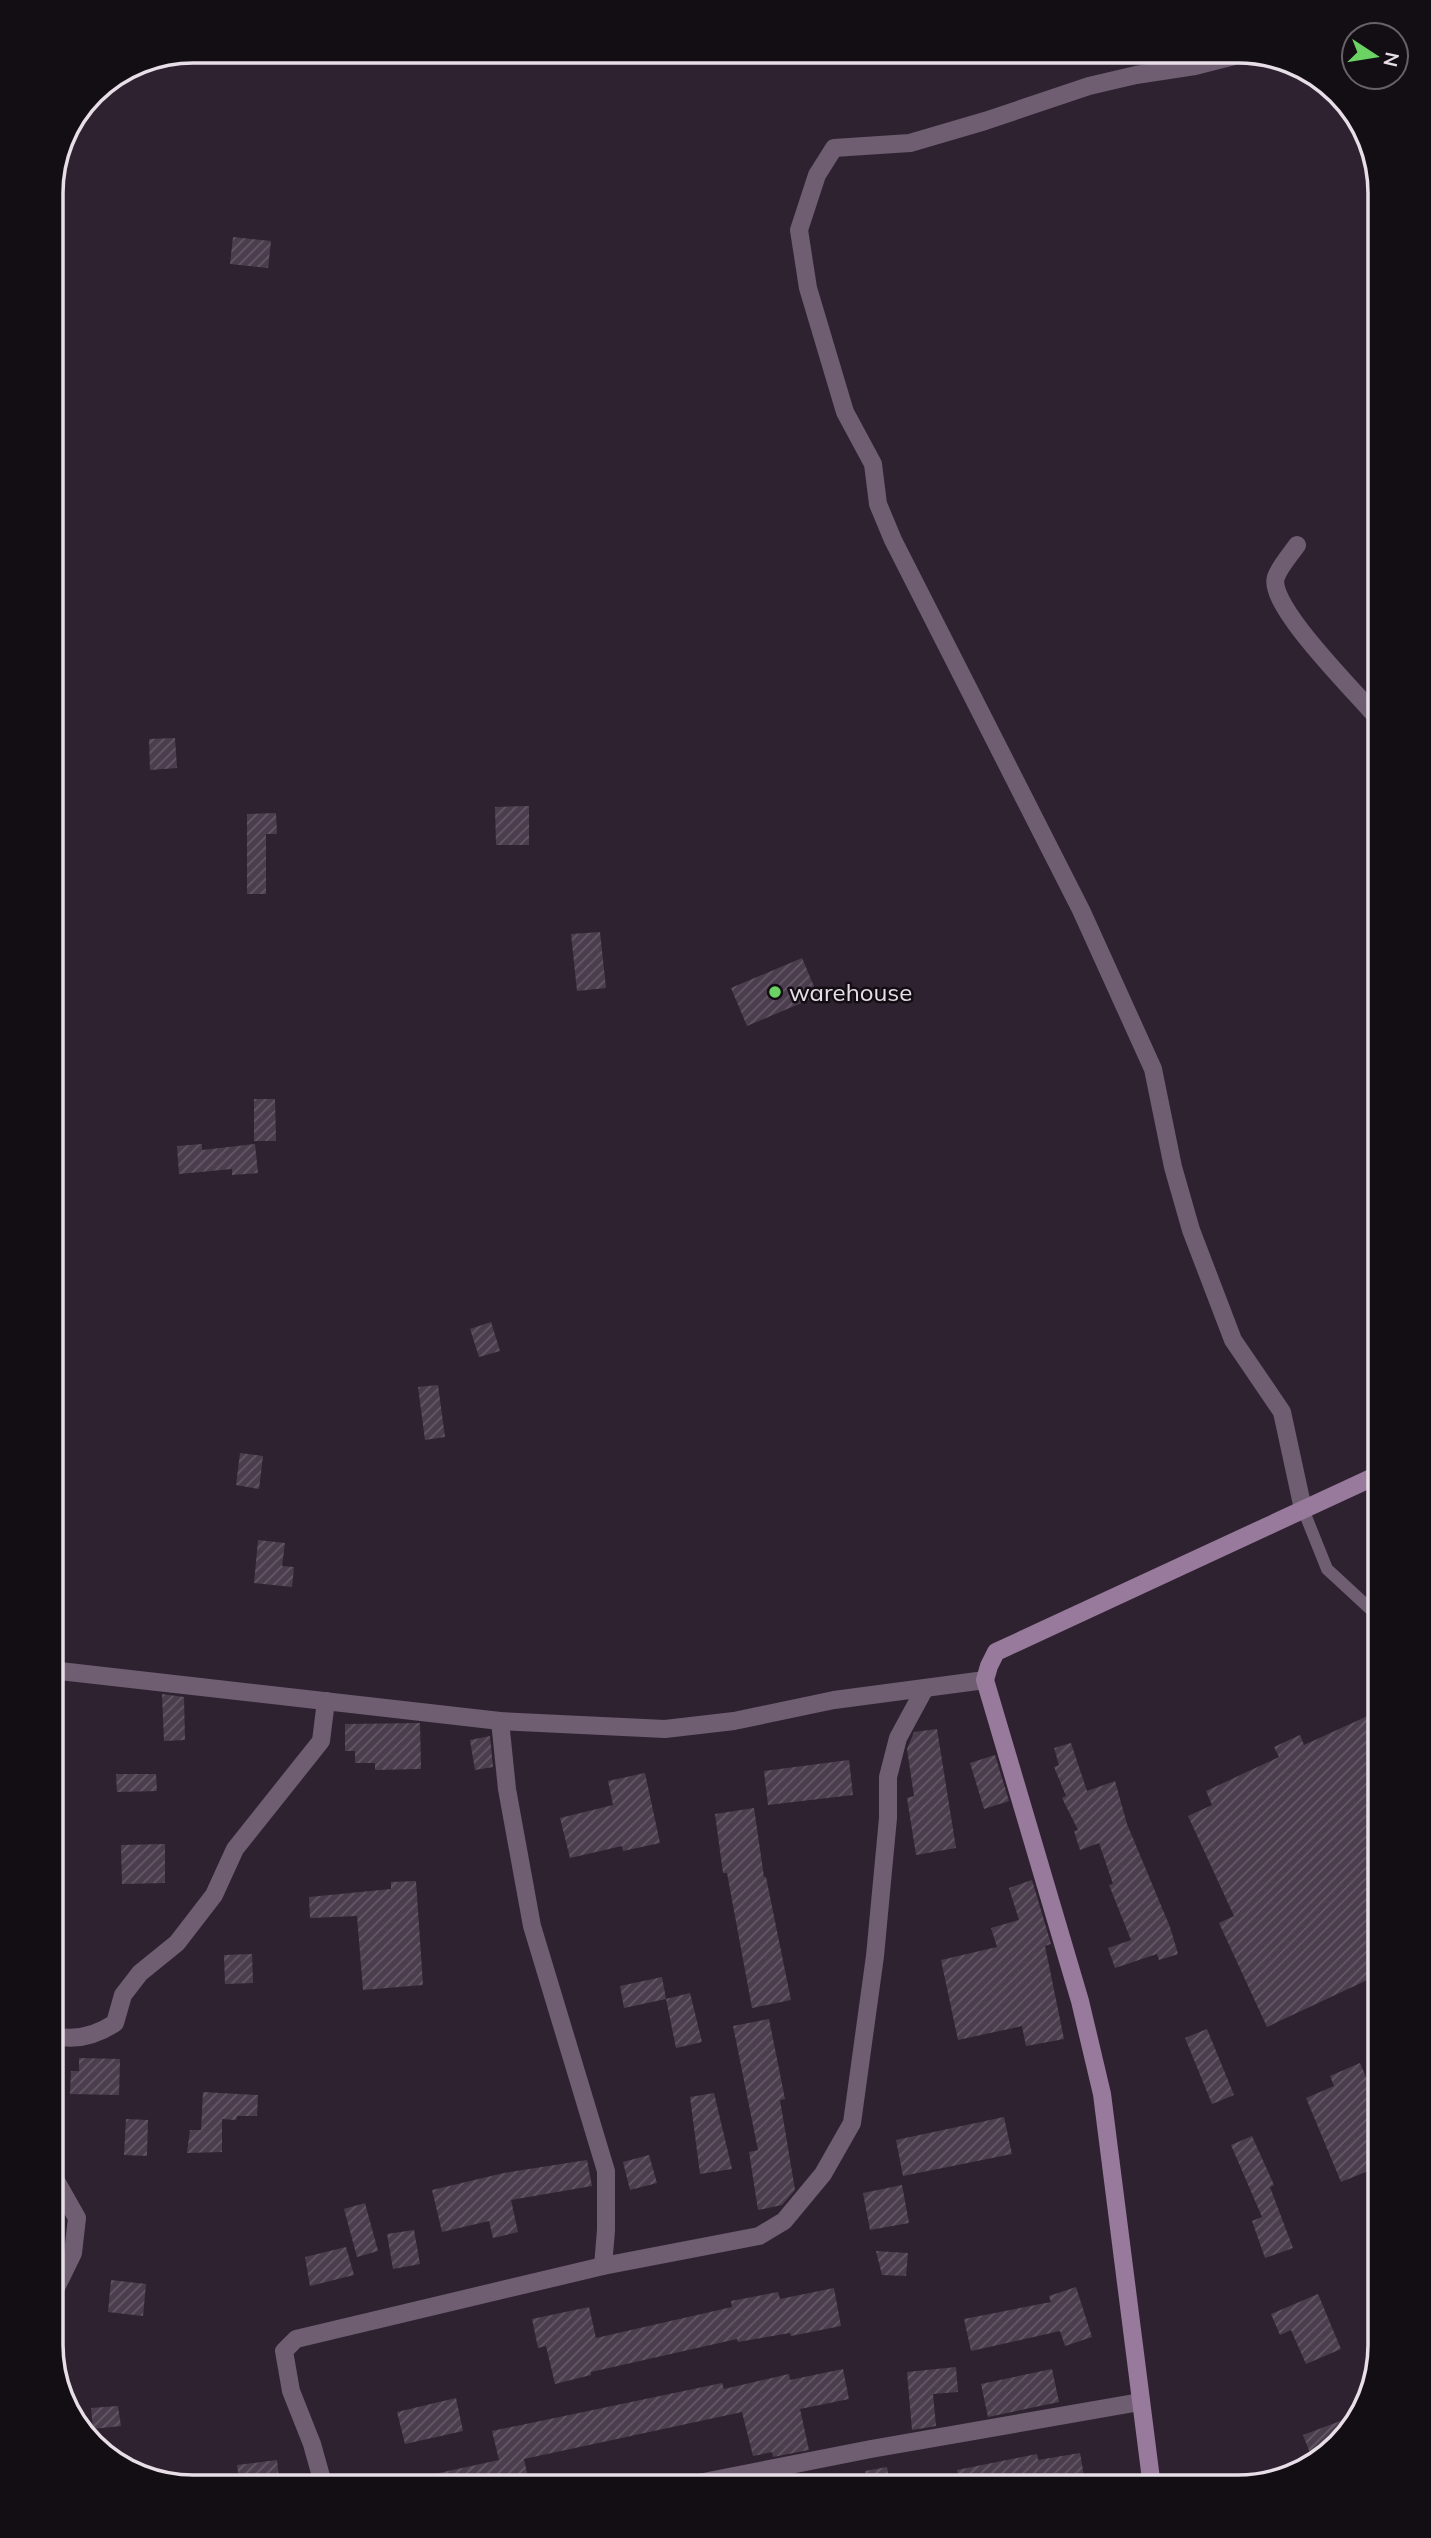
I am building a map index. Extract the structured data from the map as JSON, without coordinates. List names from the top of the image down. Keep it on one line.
{"places":["warehouse"],"north":"right"}
